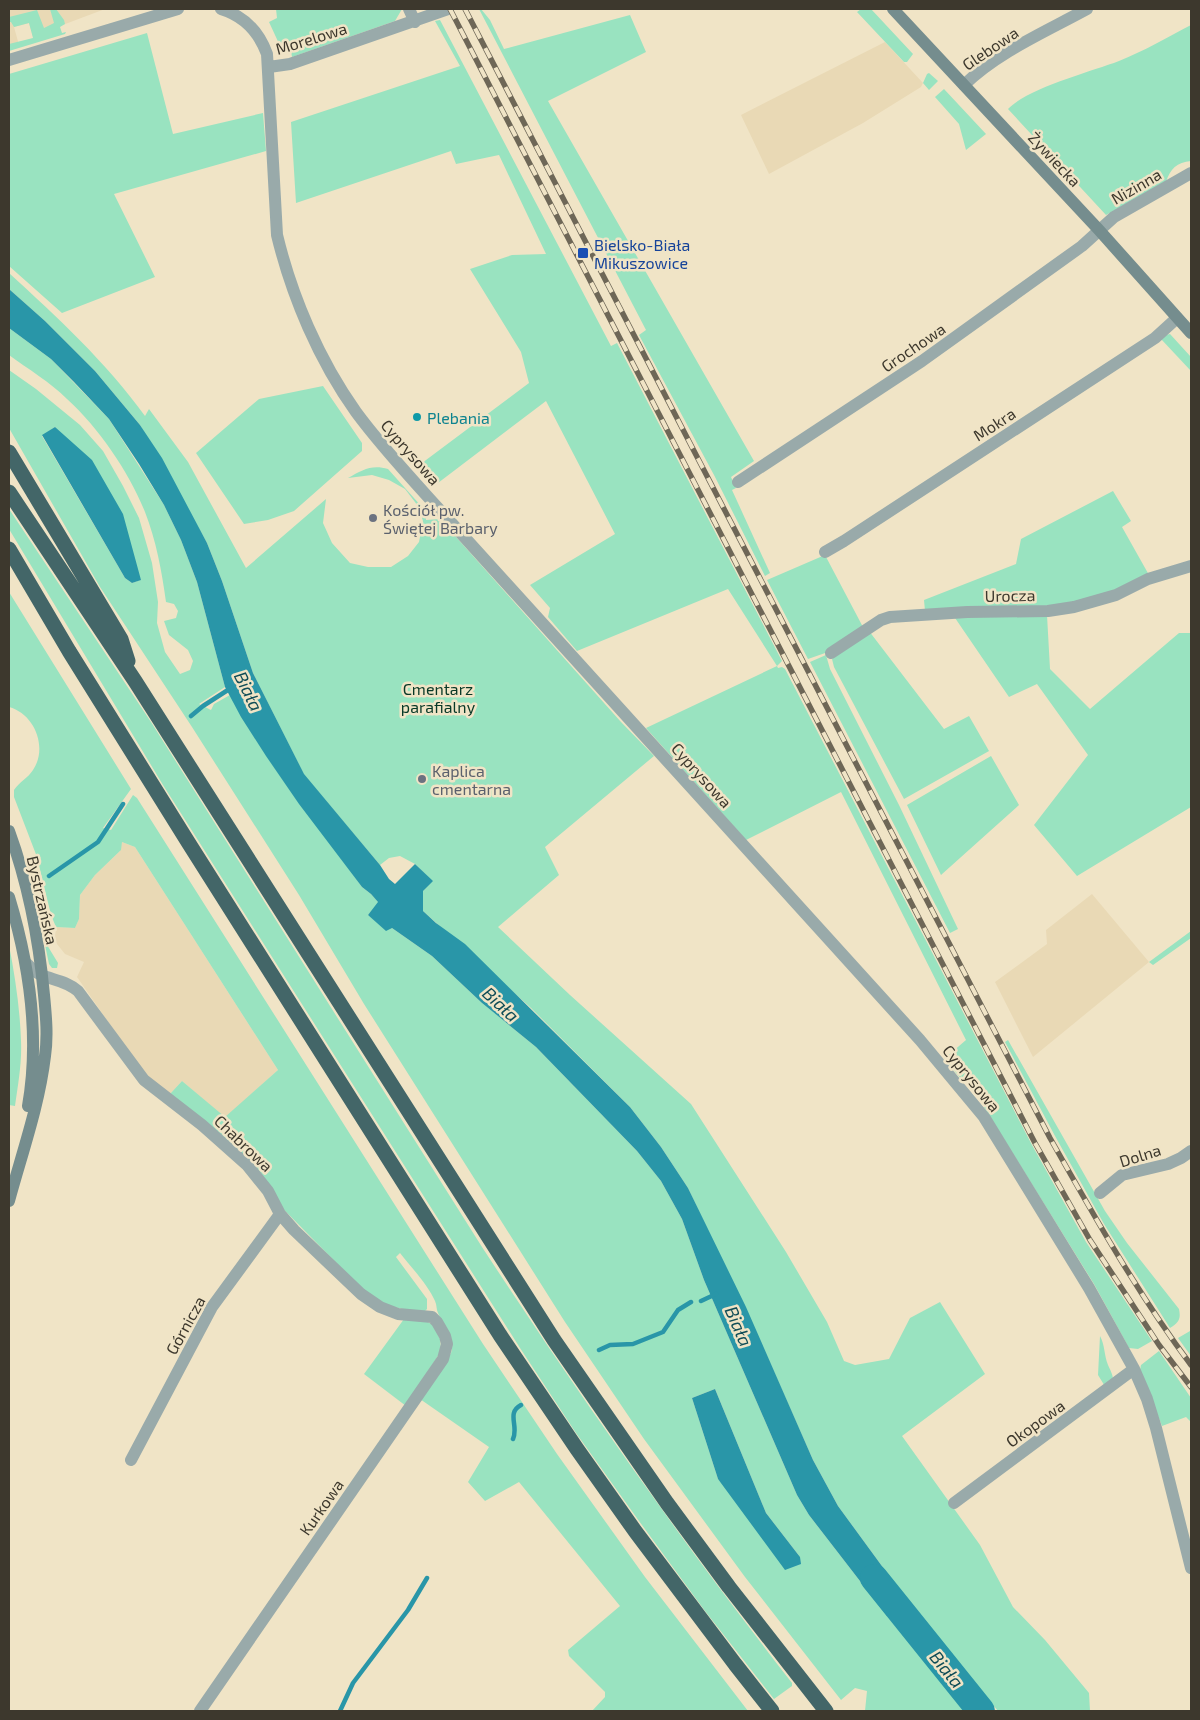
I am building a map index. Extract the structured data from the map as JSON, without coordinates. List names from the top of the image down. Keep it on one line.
{"streets":{"main road":["Żywiecka","Bystrzańska"],"street":["Morelowa","Glebowa","Nizinna","Grochowa","Mokra","Cyprysowa","Urocza","Chabrowa","Dolna","Górnicza","Okopowa","Kurkowa"]},"crossings":[["Morelowa","Cyprysowa"],["Glebowa","Żywiecka"],["Żywiecka","Nizinna"],["Żywiecka","Grochowa"],["Żywiecka","Mokra"],["Nizinna","Grochowa"],["Cyprysowa","Okopowa"],["Bystrzańska","Chabrowa"],["Chabrowa","Górnicza"],["Chabrowa","Kurkowa"]],"water":["Biała"],"parks":["Cmentarz parafialny"],"places":{"transit":["Bielsko-Biała Mikuszowice"],"other":["Plebania","Kościół pw. Świętej Barbary","Kaplica cmentarna"]}}
